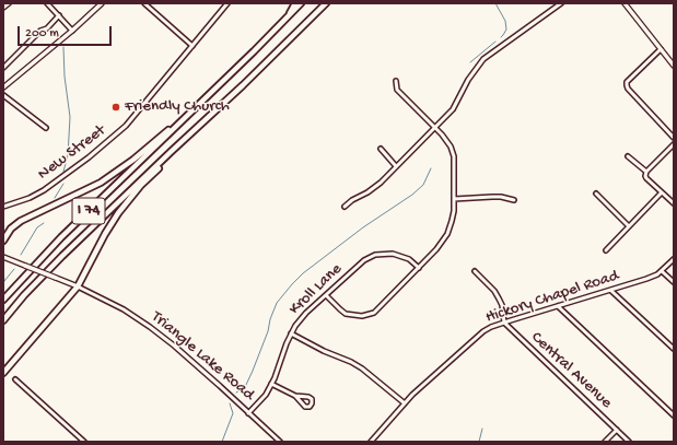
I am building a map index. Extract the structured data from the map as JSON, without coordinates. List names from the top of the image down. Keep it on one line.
{"streets":{"highway":["I 74"],"main road":["Triangle Lake Road"],"street":["New Street","Kroll Lane","Hickory Chapel Road","Central Avenue"]},"crossings":[["Kroll Lane","Triangle Lake Road"],["Hickory Chapel Road","Central Avenue"]],"places":["Friendly Church"],"scale_bar":"200 m"}
